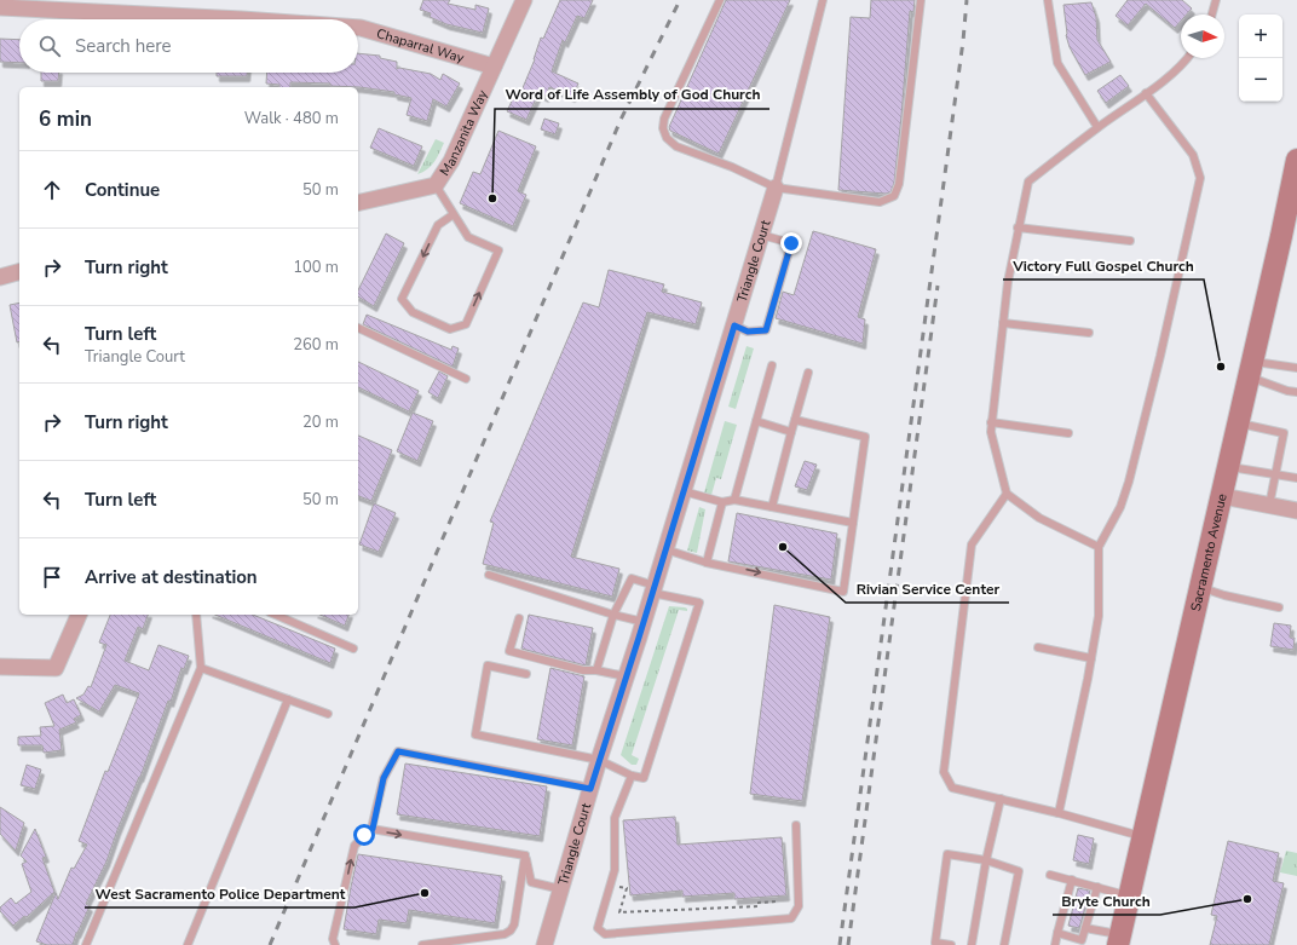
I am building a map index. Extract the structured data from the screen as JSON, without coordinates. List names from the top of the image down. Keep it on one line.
{"streets":{"main road":["Sacramento Avenue"],"street":["Chaparral Way","Manzanita Way","Triangle Court"]},"crossings":[["Chaparral Way","Manzanita Way"]],"places":["Word of Life Assembly of God Church","Victory Full Gospel Church","Rivian Service Center","West Sacramento Police Department","Bryte Church"],"north":"right","page":{"map_buttons":["+","−"],"search":"Search here","heading":["6 min","Walk · 480 m"],"list":[["Continue","50 m"],["Turn right","100 m"],["Turn left","Triangle Court","260 m"],["Turn right","20 m"],["Turn left","50 m"],"Arrive at destination"]}}
